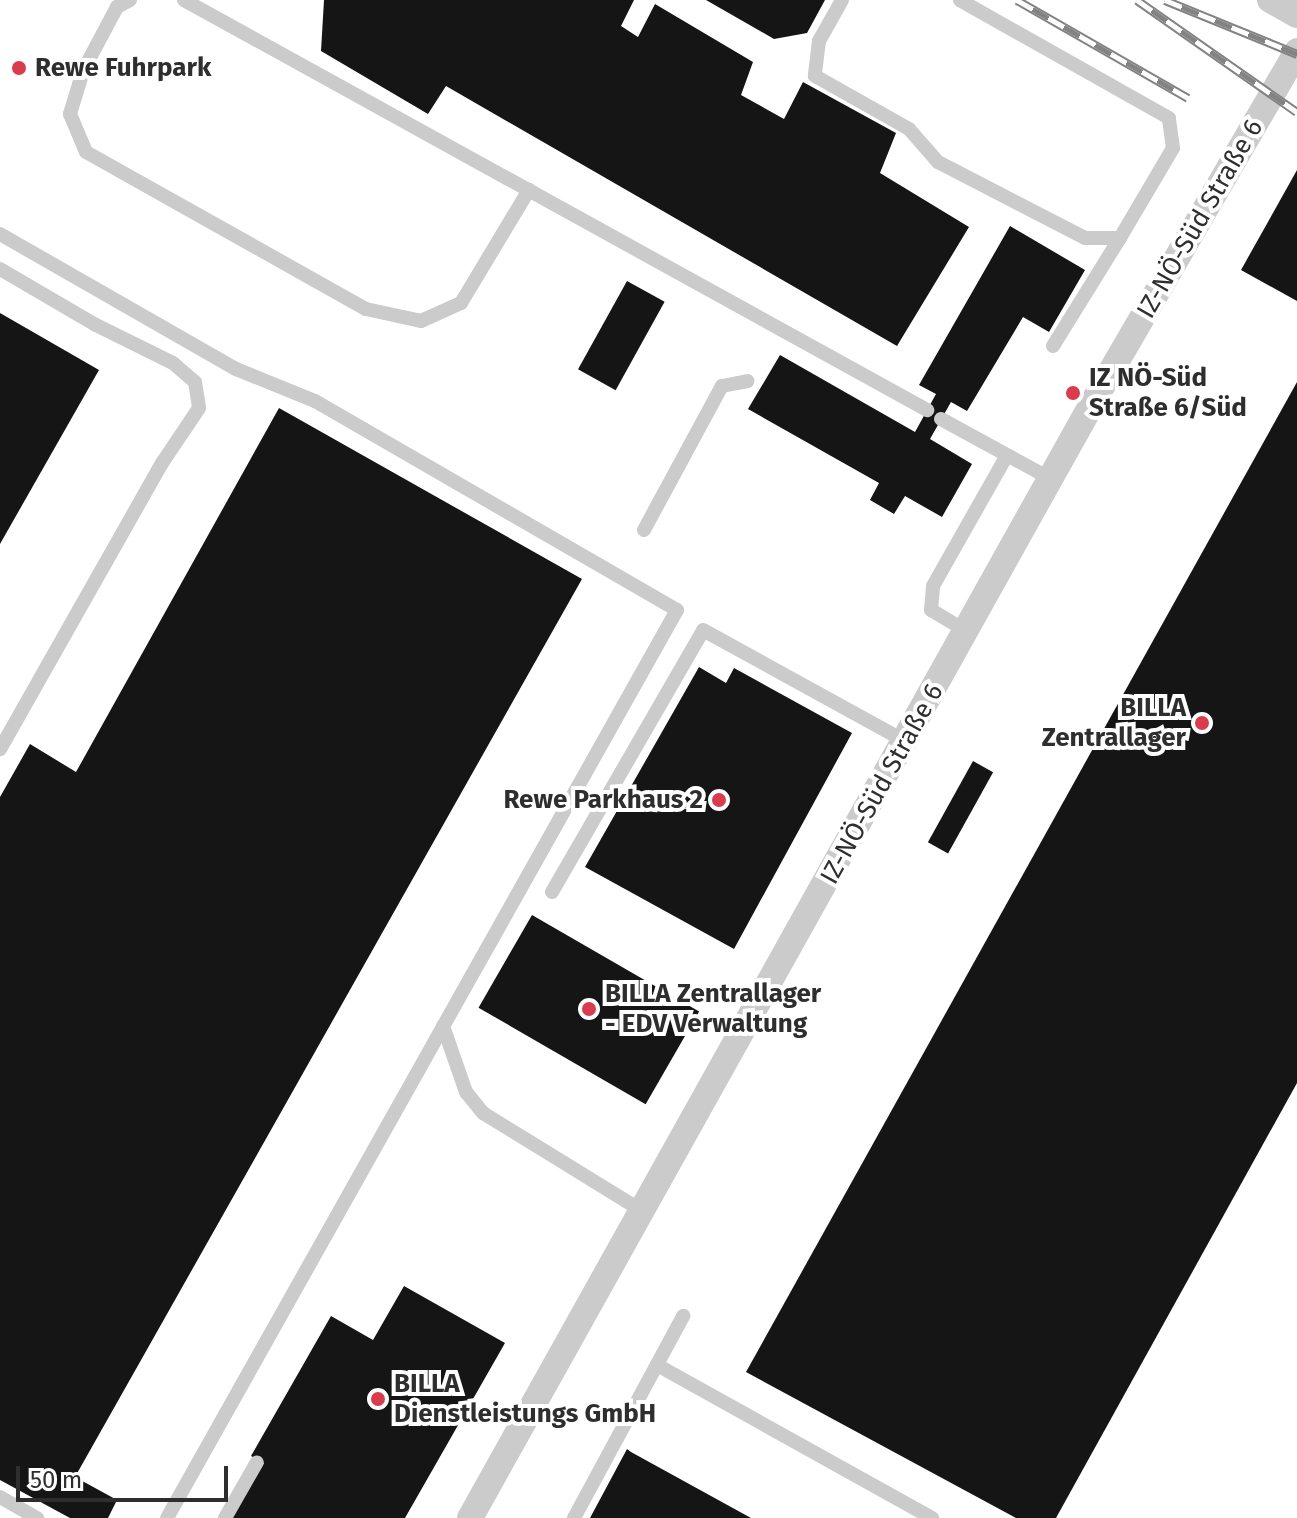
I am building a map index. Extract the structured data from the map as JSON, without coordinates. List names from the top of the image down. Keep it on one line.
{"streets":{"street":["IZ-NÖ-Süd Straße 6"]},"places":["Rewe Fuhrpark","IZ NÖ-Süd Straße 6/Süd","BILLA Zentrallager","Rewe Parkhaus 2","BILLA Zentrallager - EDV Verwaltung","BILLA Dienstleistungs GmbH"],"scale_bar":"50 m"}
